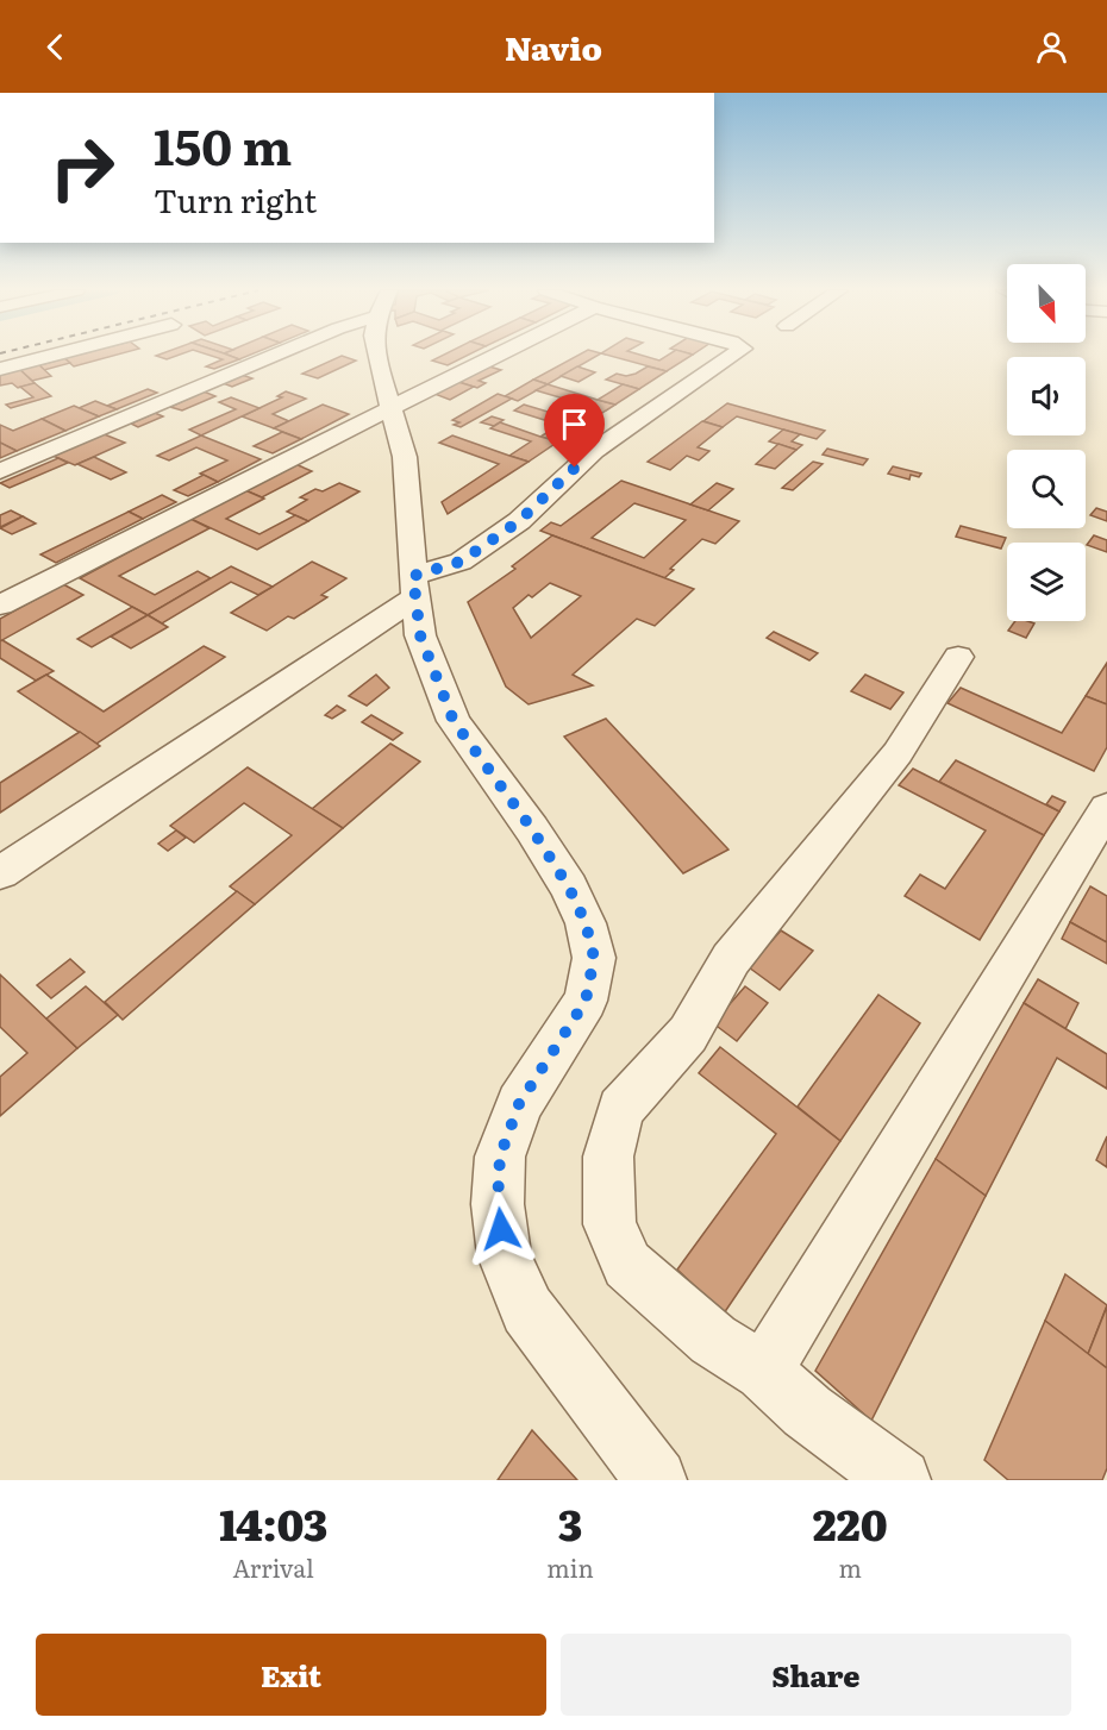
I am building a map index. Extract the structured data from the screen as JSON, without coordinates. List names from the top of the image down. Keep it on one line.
{"north":"bottom right","page":{"header":"Navio","turn":["150 m","Turn right"],"eta":["14:03","Arrival","3","min","220","m"],"buttons":["Exit","Share"]}}
